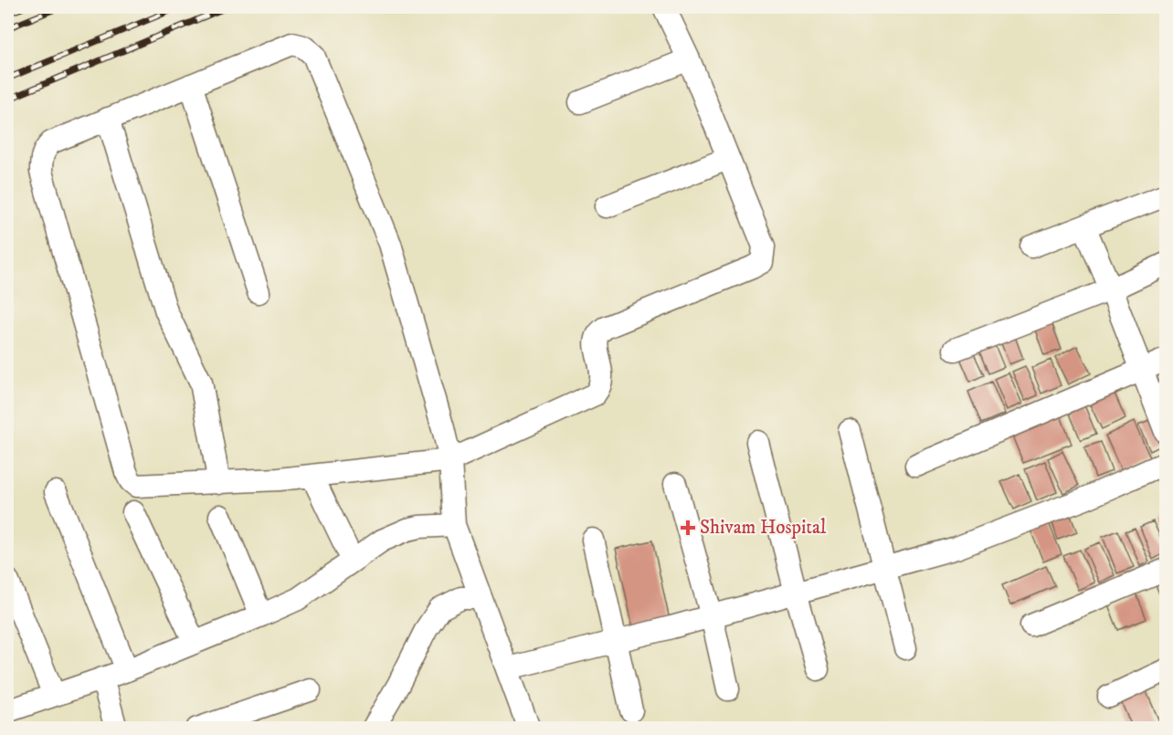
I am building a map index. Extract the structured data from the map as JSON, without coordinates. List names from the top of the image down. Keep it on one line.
{"places":{"health":["Shivam Hospital"]}}
